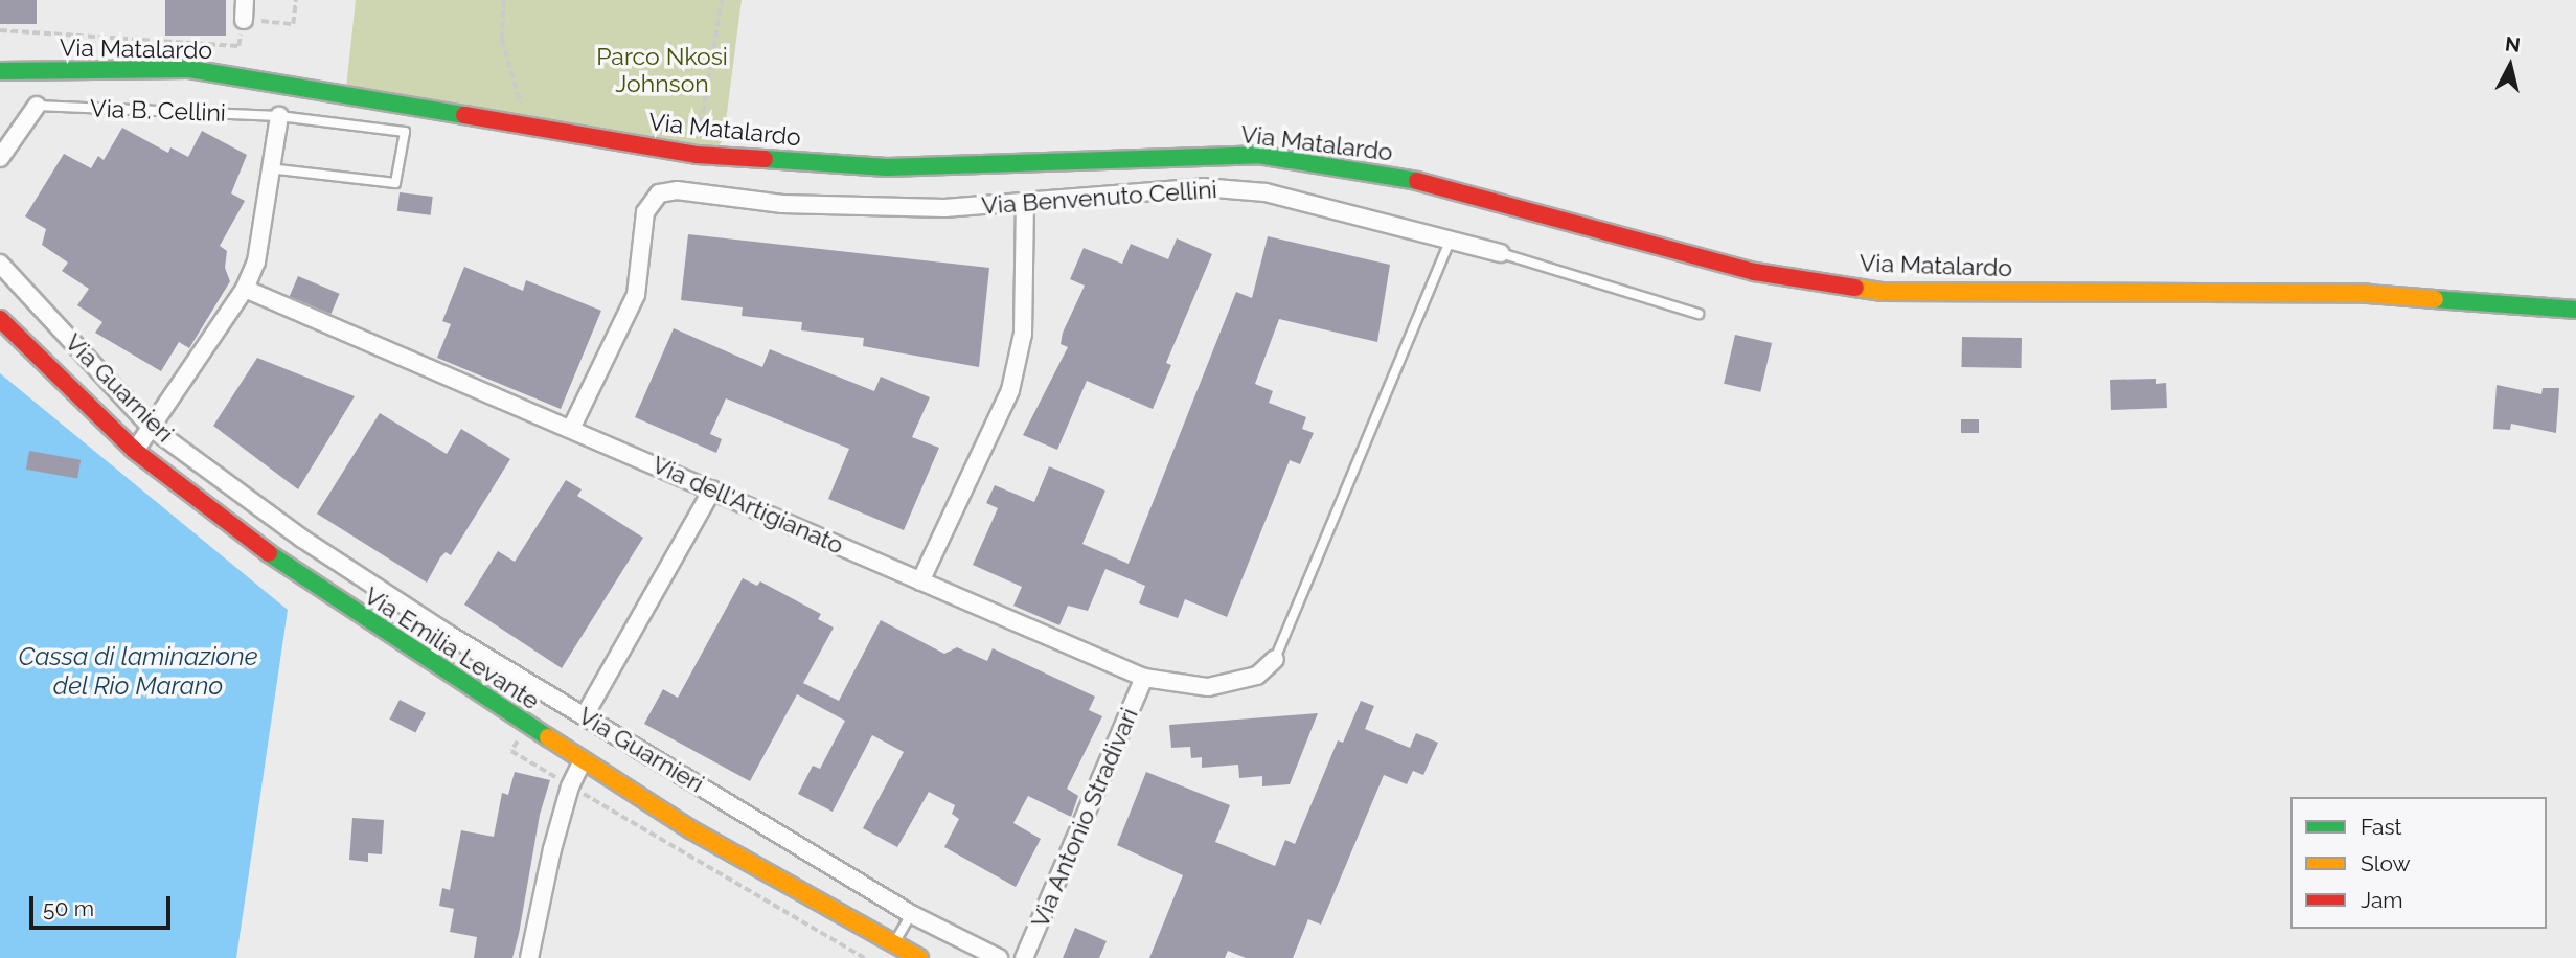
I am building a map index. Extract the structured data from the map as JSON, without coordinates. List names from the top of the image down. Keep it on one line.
{"streets":{"street":["Via Matalardo","Via Benvenuto Cellini","Via Guarnieri","Via dell'Artigianato","Via Emilia Levante","Via Antonio Stradivari"],"lane":["Via B. Cellini"]},"crossings":[["Via Benvenuto Cellini","Via dell'Artigianato"],["Via dell'Artigianato","Via Antonio Stradivari"]],"water":["Cassa di laminazione del Rio Marano"],"parks":["Parco Nkosi Johnson"],"legend":["Fast","Slow","Jam"],"scale_bar":"50 m","north":"top"}
